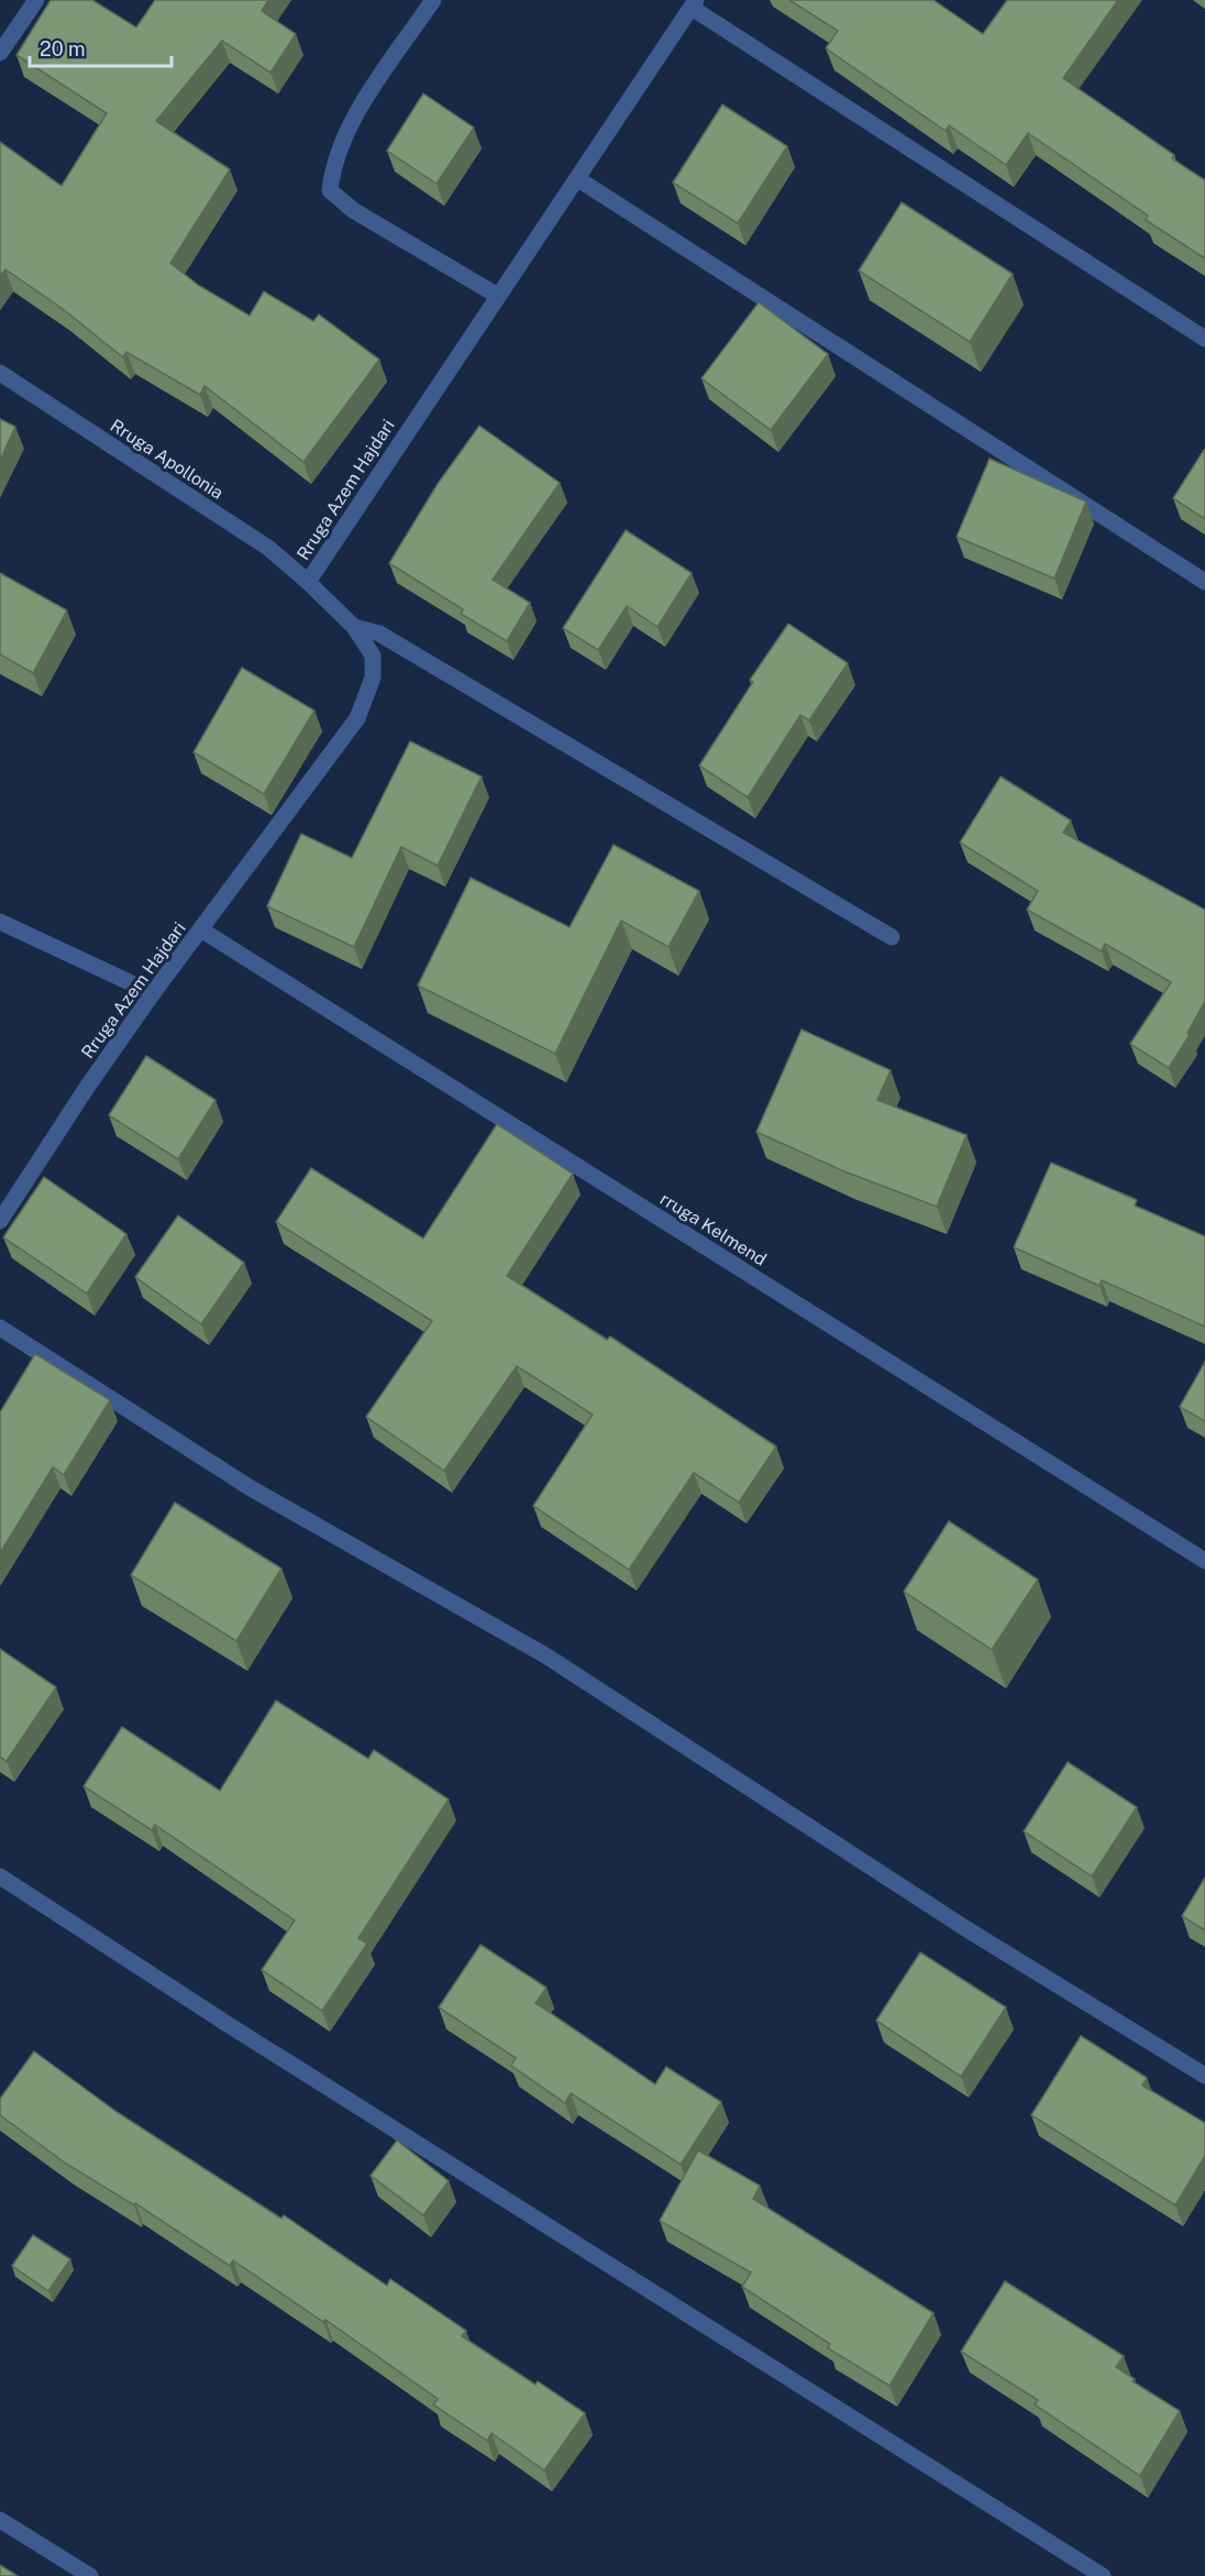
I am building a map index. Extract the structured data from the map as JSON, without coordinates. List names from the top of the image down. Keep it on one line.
{"streets":{"street":["Rruga Apollonia","Rruga Azem Hajdari","rruga Kelmend"]},"crossings":[["Rruga Apollonia","Rruga Azem Hajdari"],["Rruga Azem Hajdari","rruga Kelmend"]],"scale_bar":"20 m"}
